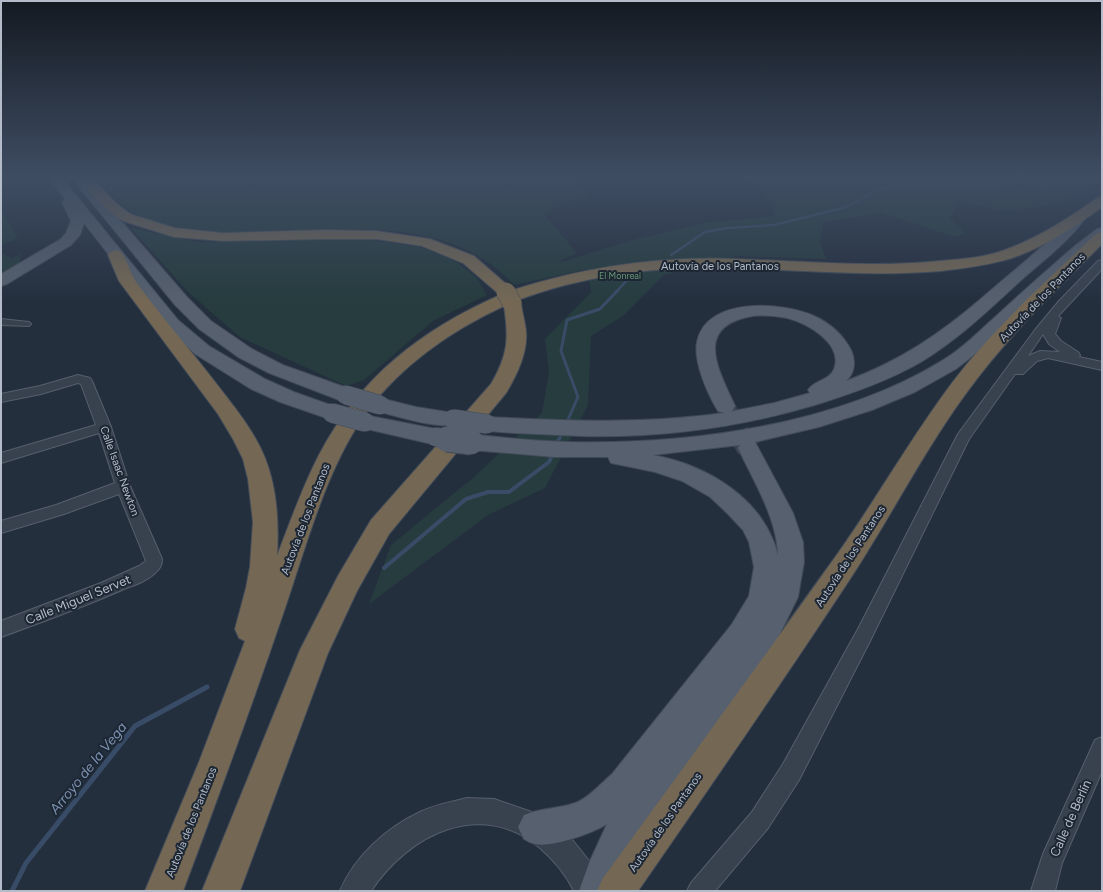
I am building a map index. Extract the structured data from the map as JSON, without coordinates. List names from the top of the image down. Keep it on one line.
{"streets":{"highway":["Autovía de los Pantanos"],"street":["Calle Isaac Newton","Calle Miguel Servet","Calle de Berlín"]},"crossings":[["Calle Isaac Newton","Calle Miguel Servet"]],"water":["Arroyo de la Vega"],"parks":["El Monreal"]}
